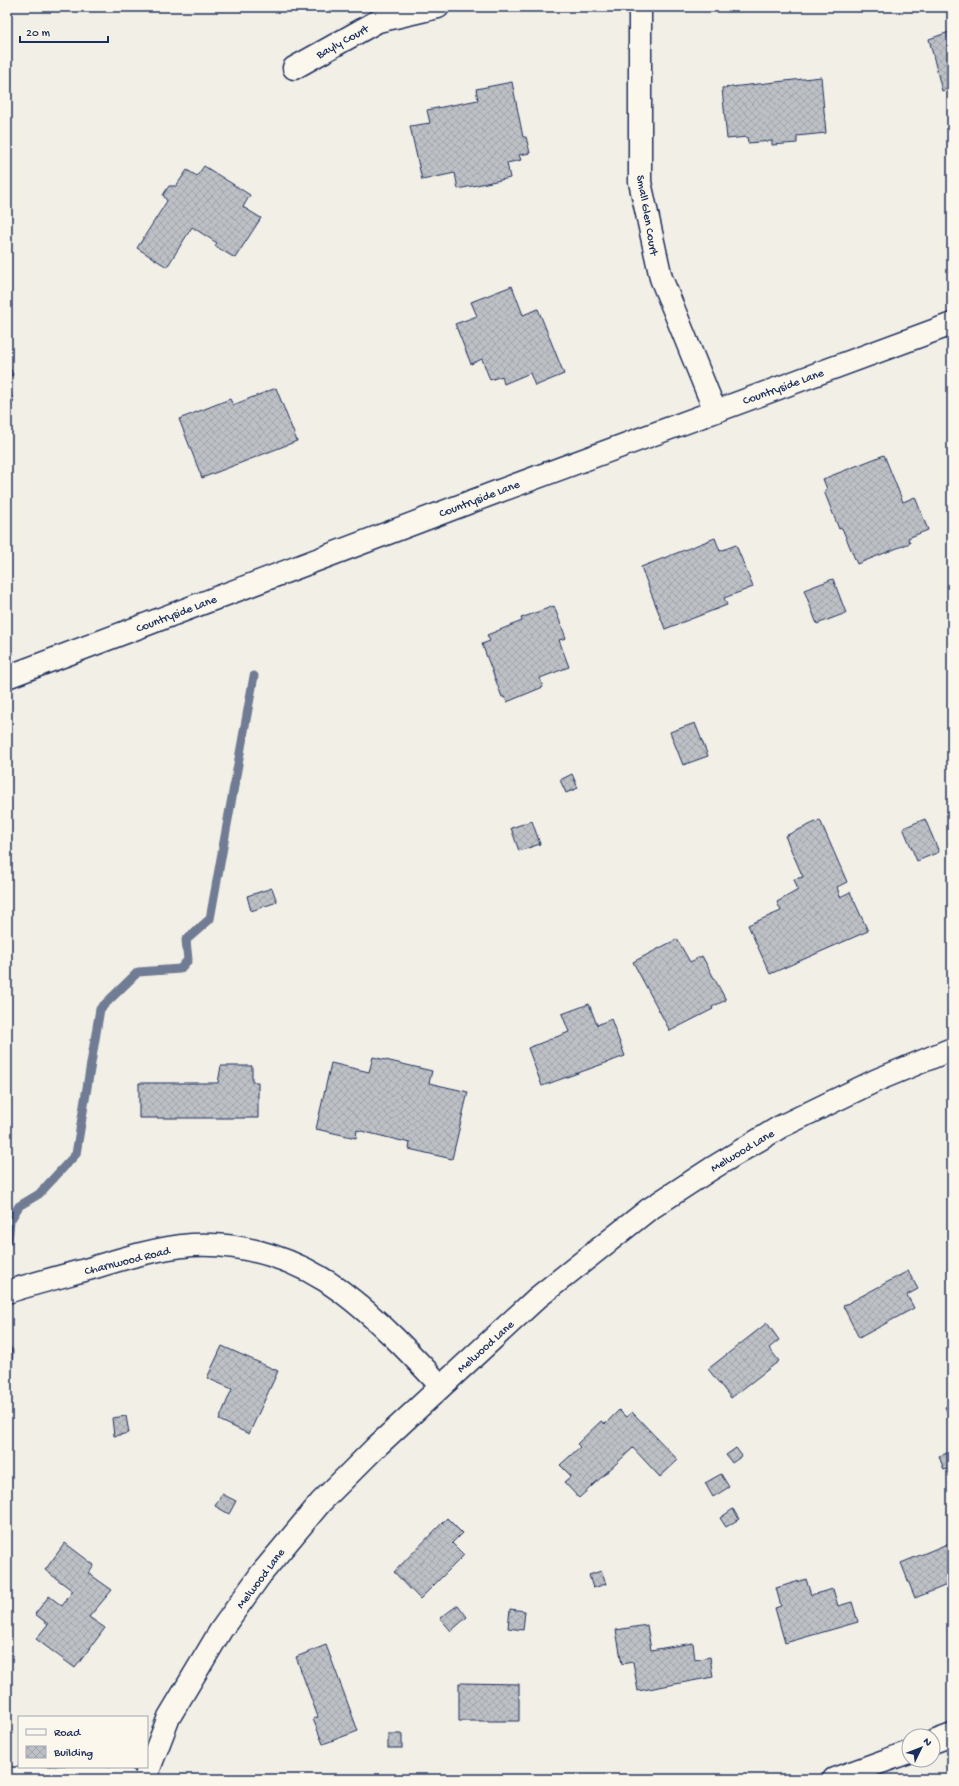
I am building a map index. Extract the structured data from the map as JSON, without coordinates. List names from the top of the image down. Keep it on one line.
{"streets":{"street":["Bayly Court","Small Glen Court","Countryside Lane","Melwood Lane","Charnwood Road"]},"crossings":[["Small Glen Court","Countryside Lane"],["Melwood Lane","Charnwood Road"]],"legend":["Road","Building"],"scale_bar":"20 m","north":"top right"}
